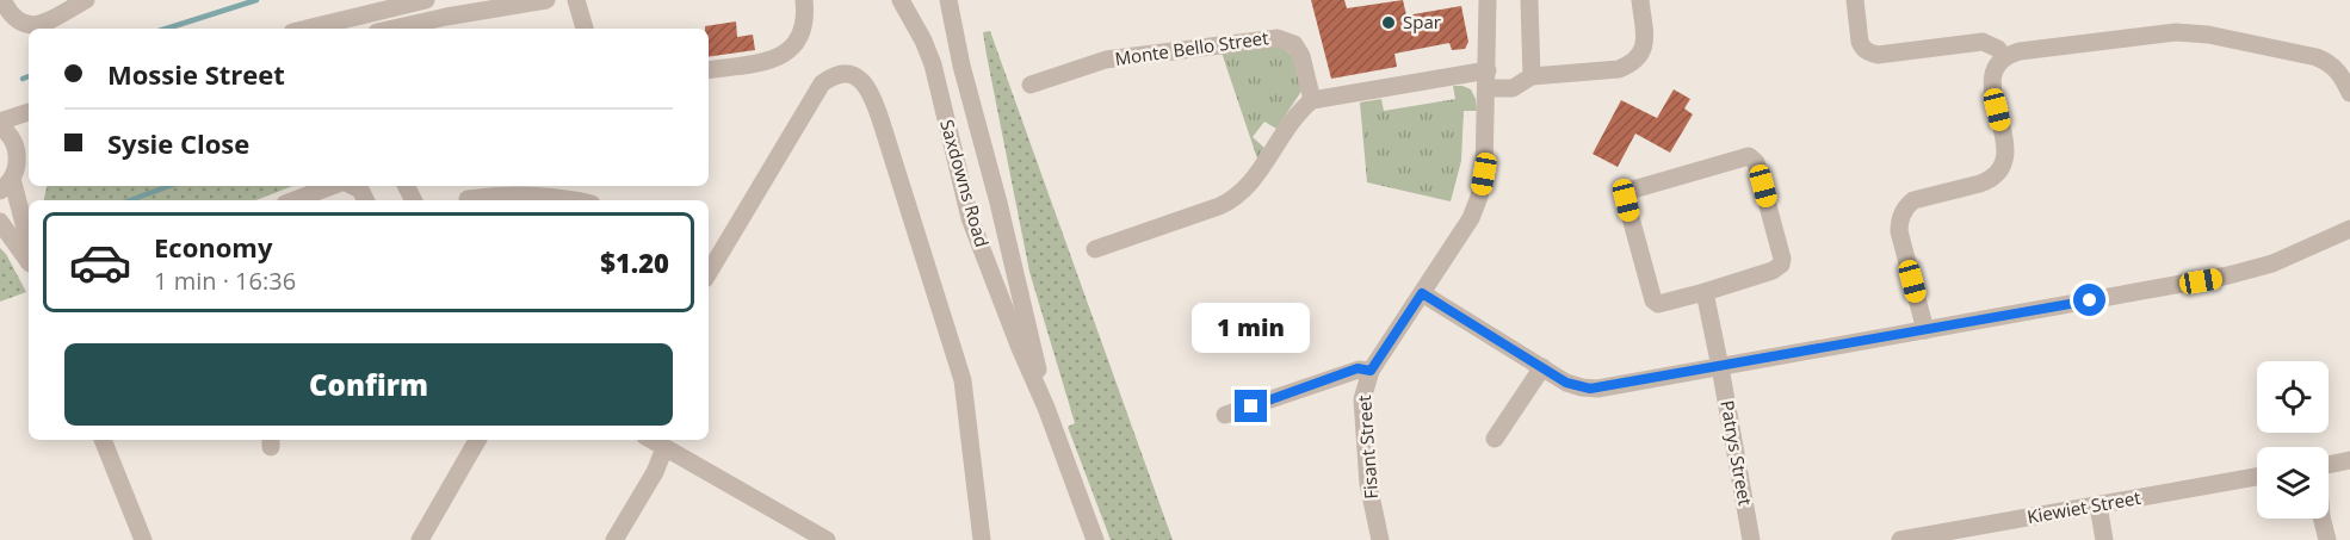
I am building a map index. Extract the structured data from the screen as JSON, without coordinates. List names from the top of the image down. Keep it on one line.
{"streets":{"street":["Monte Bello Street","Saxdowns Road","Fisant Street","Patrys Street","Kiewiet Street"]},"places":["Spar"],"page":{"banner":["Mossie Street","Sysie Close"],"list":[{"name":"Economy","note":"1 min · 16:36","value":"$1.20"}],"bubble":"1 min","buttons":"Confirm"}}
